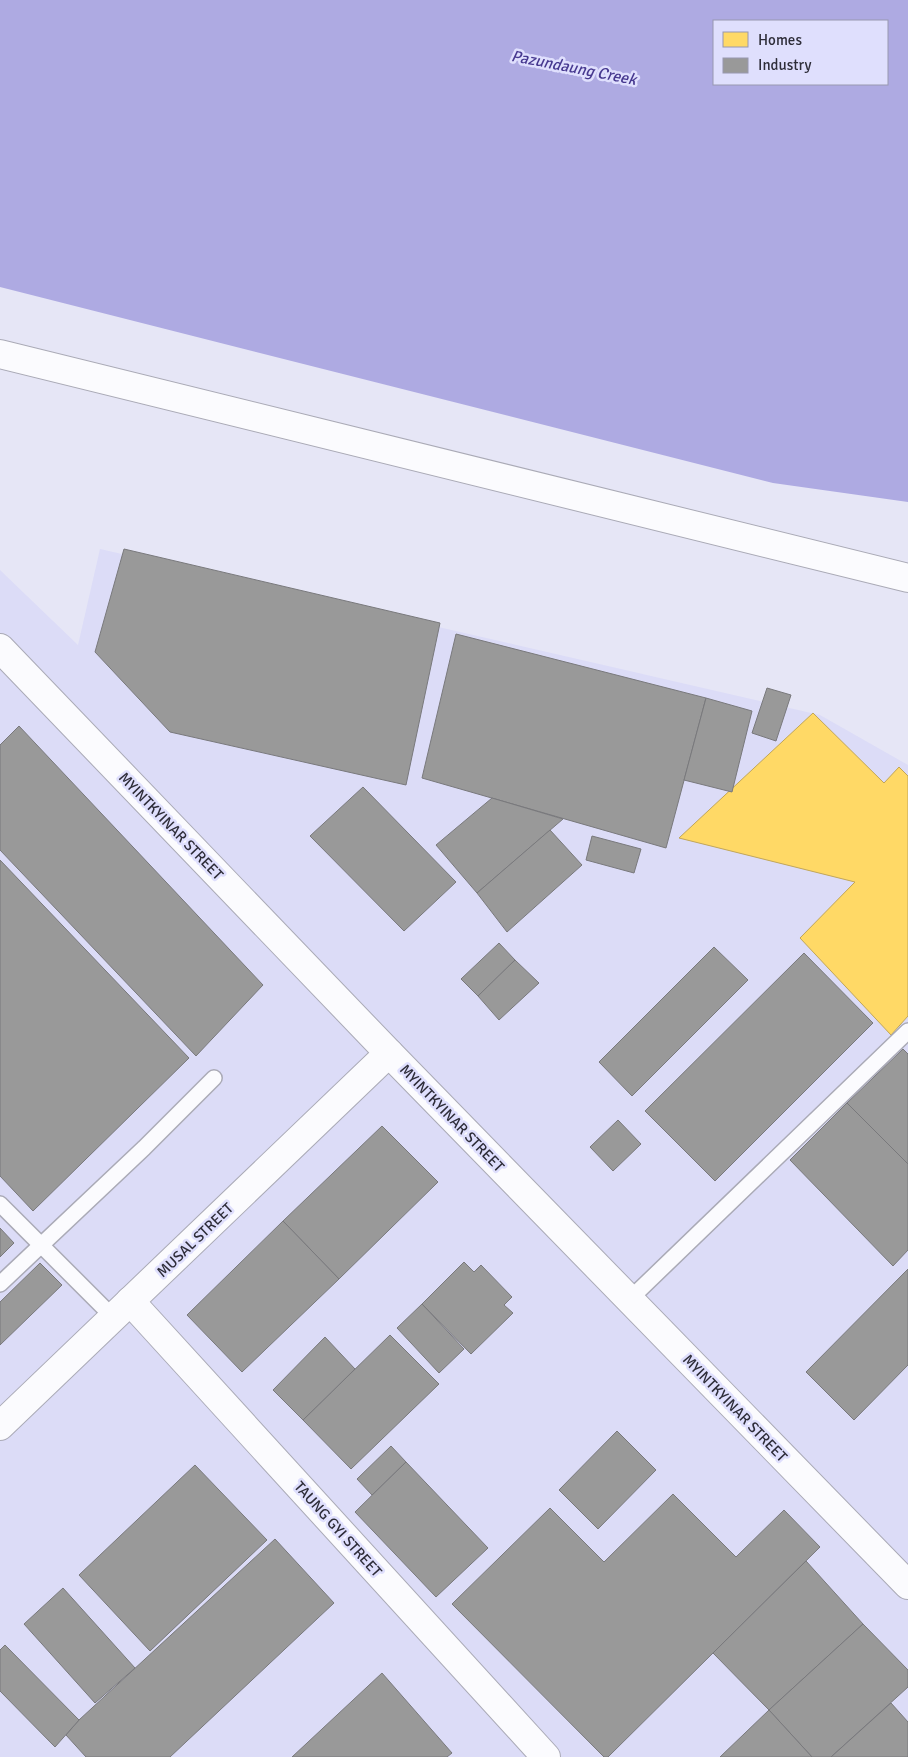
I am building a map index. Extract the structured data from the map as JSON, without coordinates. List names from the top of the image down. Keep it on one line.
{"streets":{"street":["MYINTKYINAR STREET","MUSAL STREET","TAUNG GYI STREET"]},"crossings":[["MYINTKYINAR STREET","MUSAL STREET"],["MUSAL STREET","TAUNG GYI STREET"]],"water":["Pazundaung Creek"],"legend":["Homes","Industry"]}
